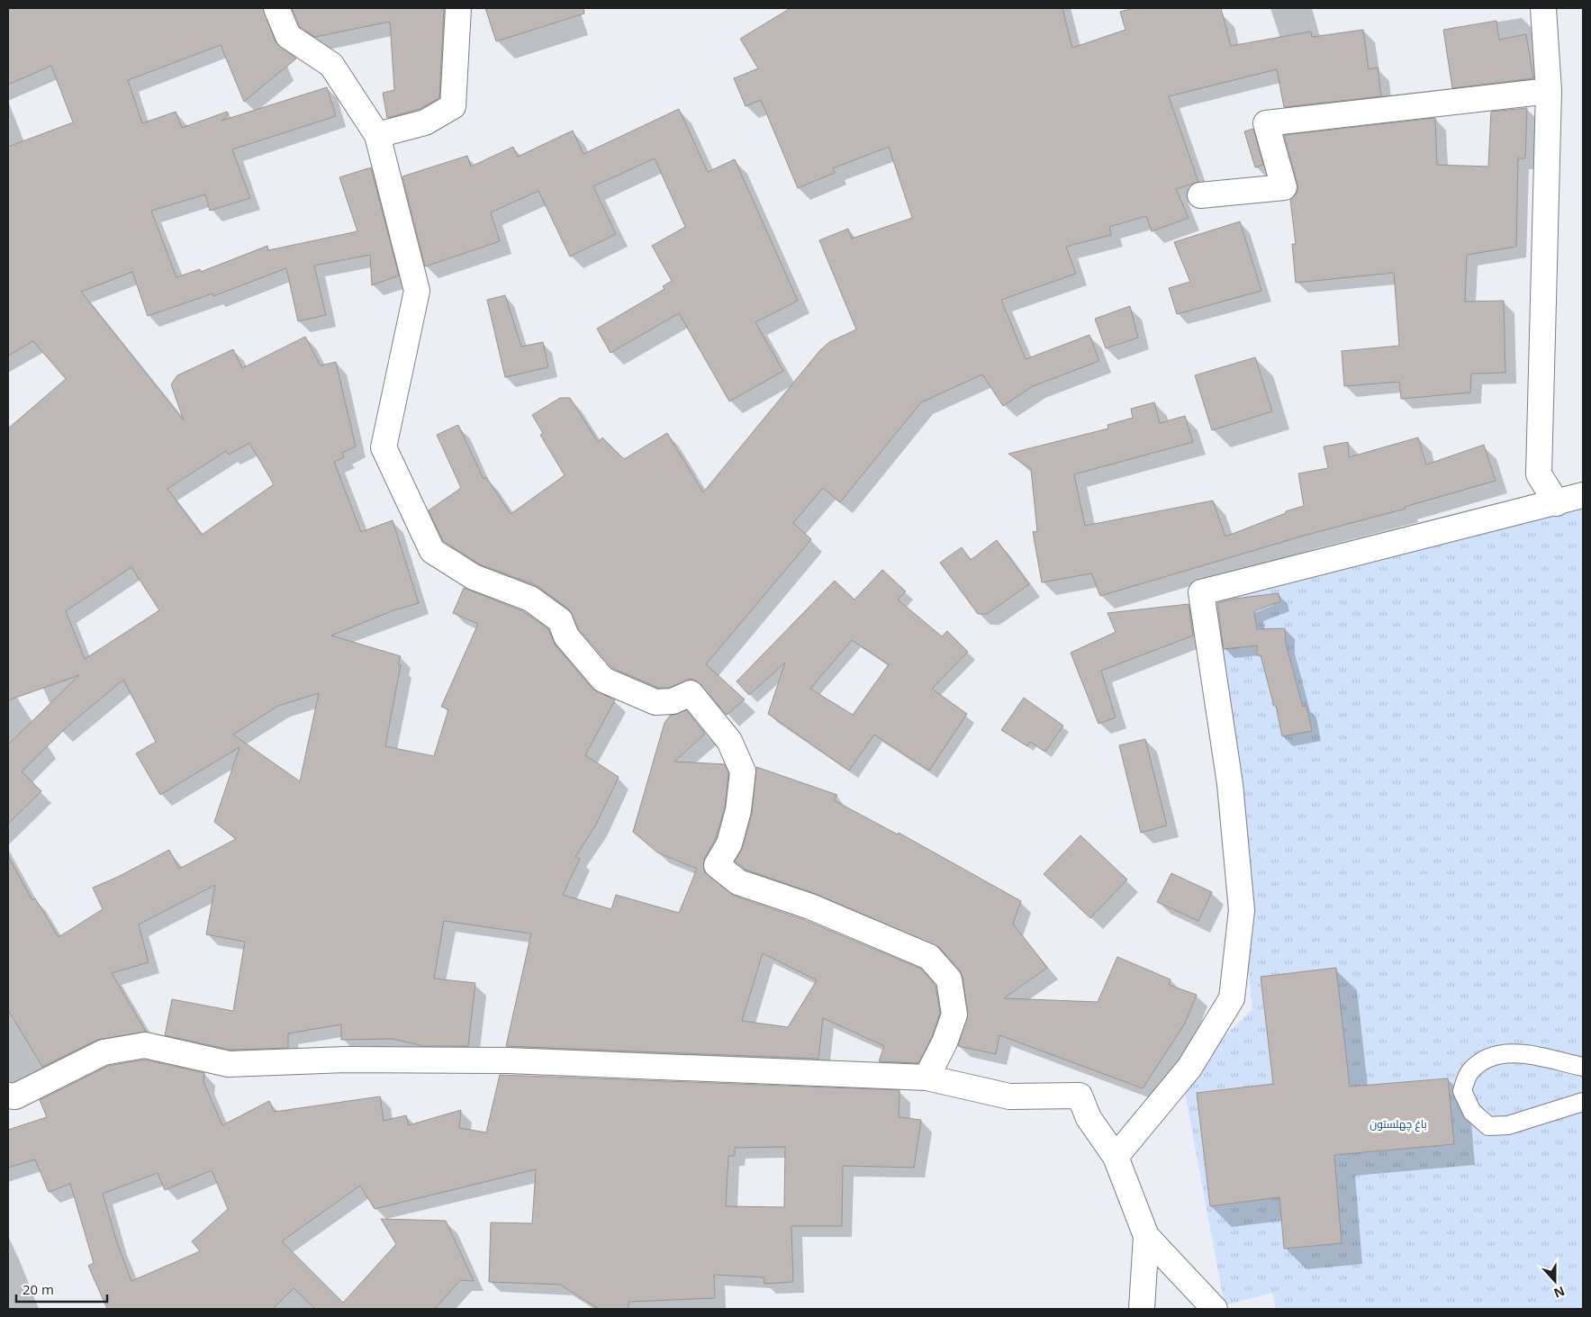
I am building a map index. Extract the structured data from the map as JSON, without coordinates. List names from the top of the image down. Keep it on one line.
{"parks":["باغ چهلستون"],"scale_bar":"20 m","north":"bottom"}
